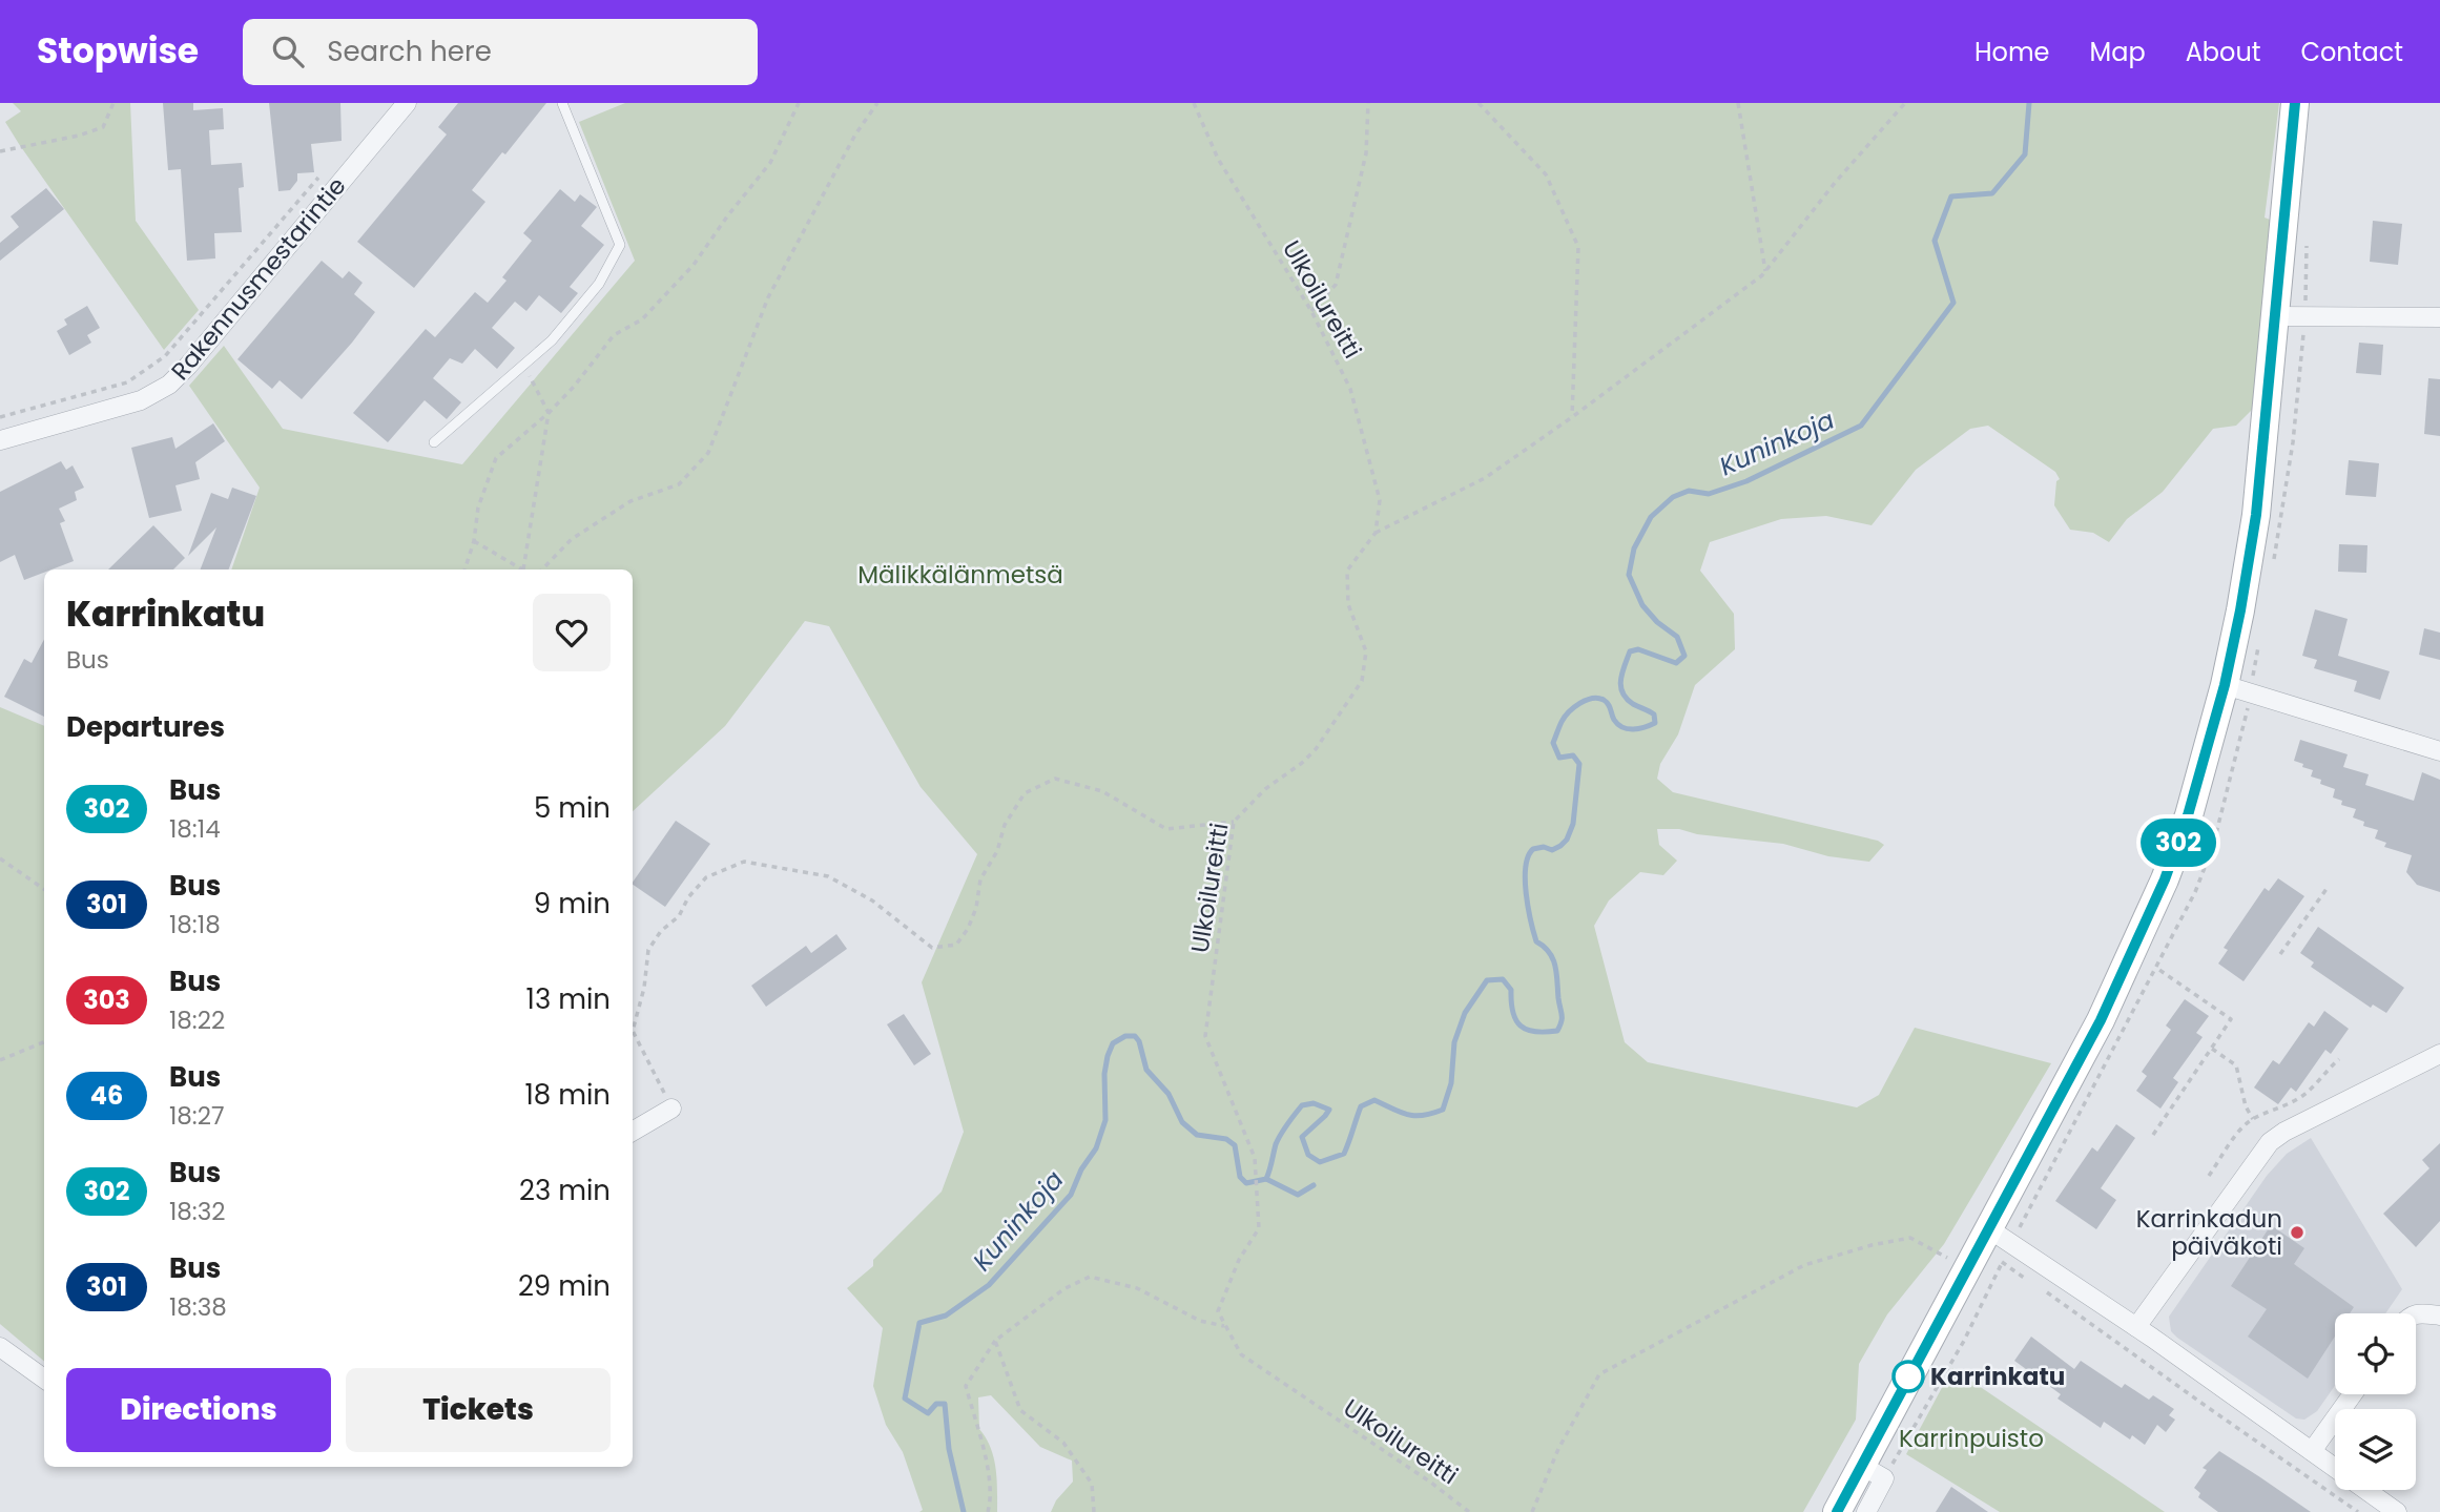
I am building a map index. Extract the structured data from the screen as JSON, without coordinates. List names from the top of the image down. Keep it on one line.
{"streets":{"street":["Rakennusmestarintie"],"path":["Ulkoilureitti"]},"water":["Kuninkoja"],"parks":["Mälikkälänmetsä","Karrinpuisto"],"places":["Karrinkadun päiväkoti","Karrinkatu"],"lines":["bus line 302"],"page":{"header":"Stopwise","search":"Search here","nav":["Home","Map","About","Contact"],"on_map":"302","heading":[["Karrinkatu","Bus"],"Departures"],"list":[{"mark":"302","name":"Bus","note":"18:14","value":"5 min"},{"mark":"301","name":"Bus","note":"18:18","value":"9 min"},{"mark":"303","name":"Bus","note":"18:22","value":"13 min"},{"mark":"46","name":"Bus","note":"18:27","value":"18 min"},{"mark":"302","name":"Bus","note":"18:32","value":"23 min"},{"mark":"301","name":"Bus","note":"18:38","value":"29 min"}],"buttons":["Directions","Tickets"]}}
